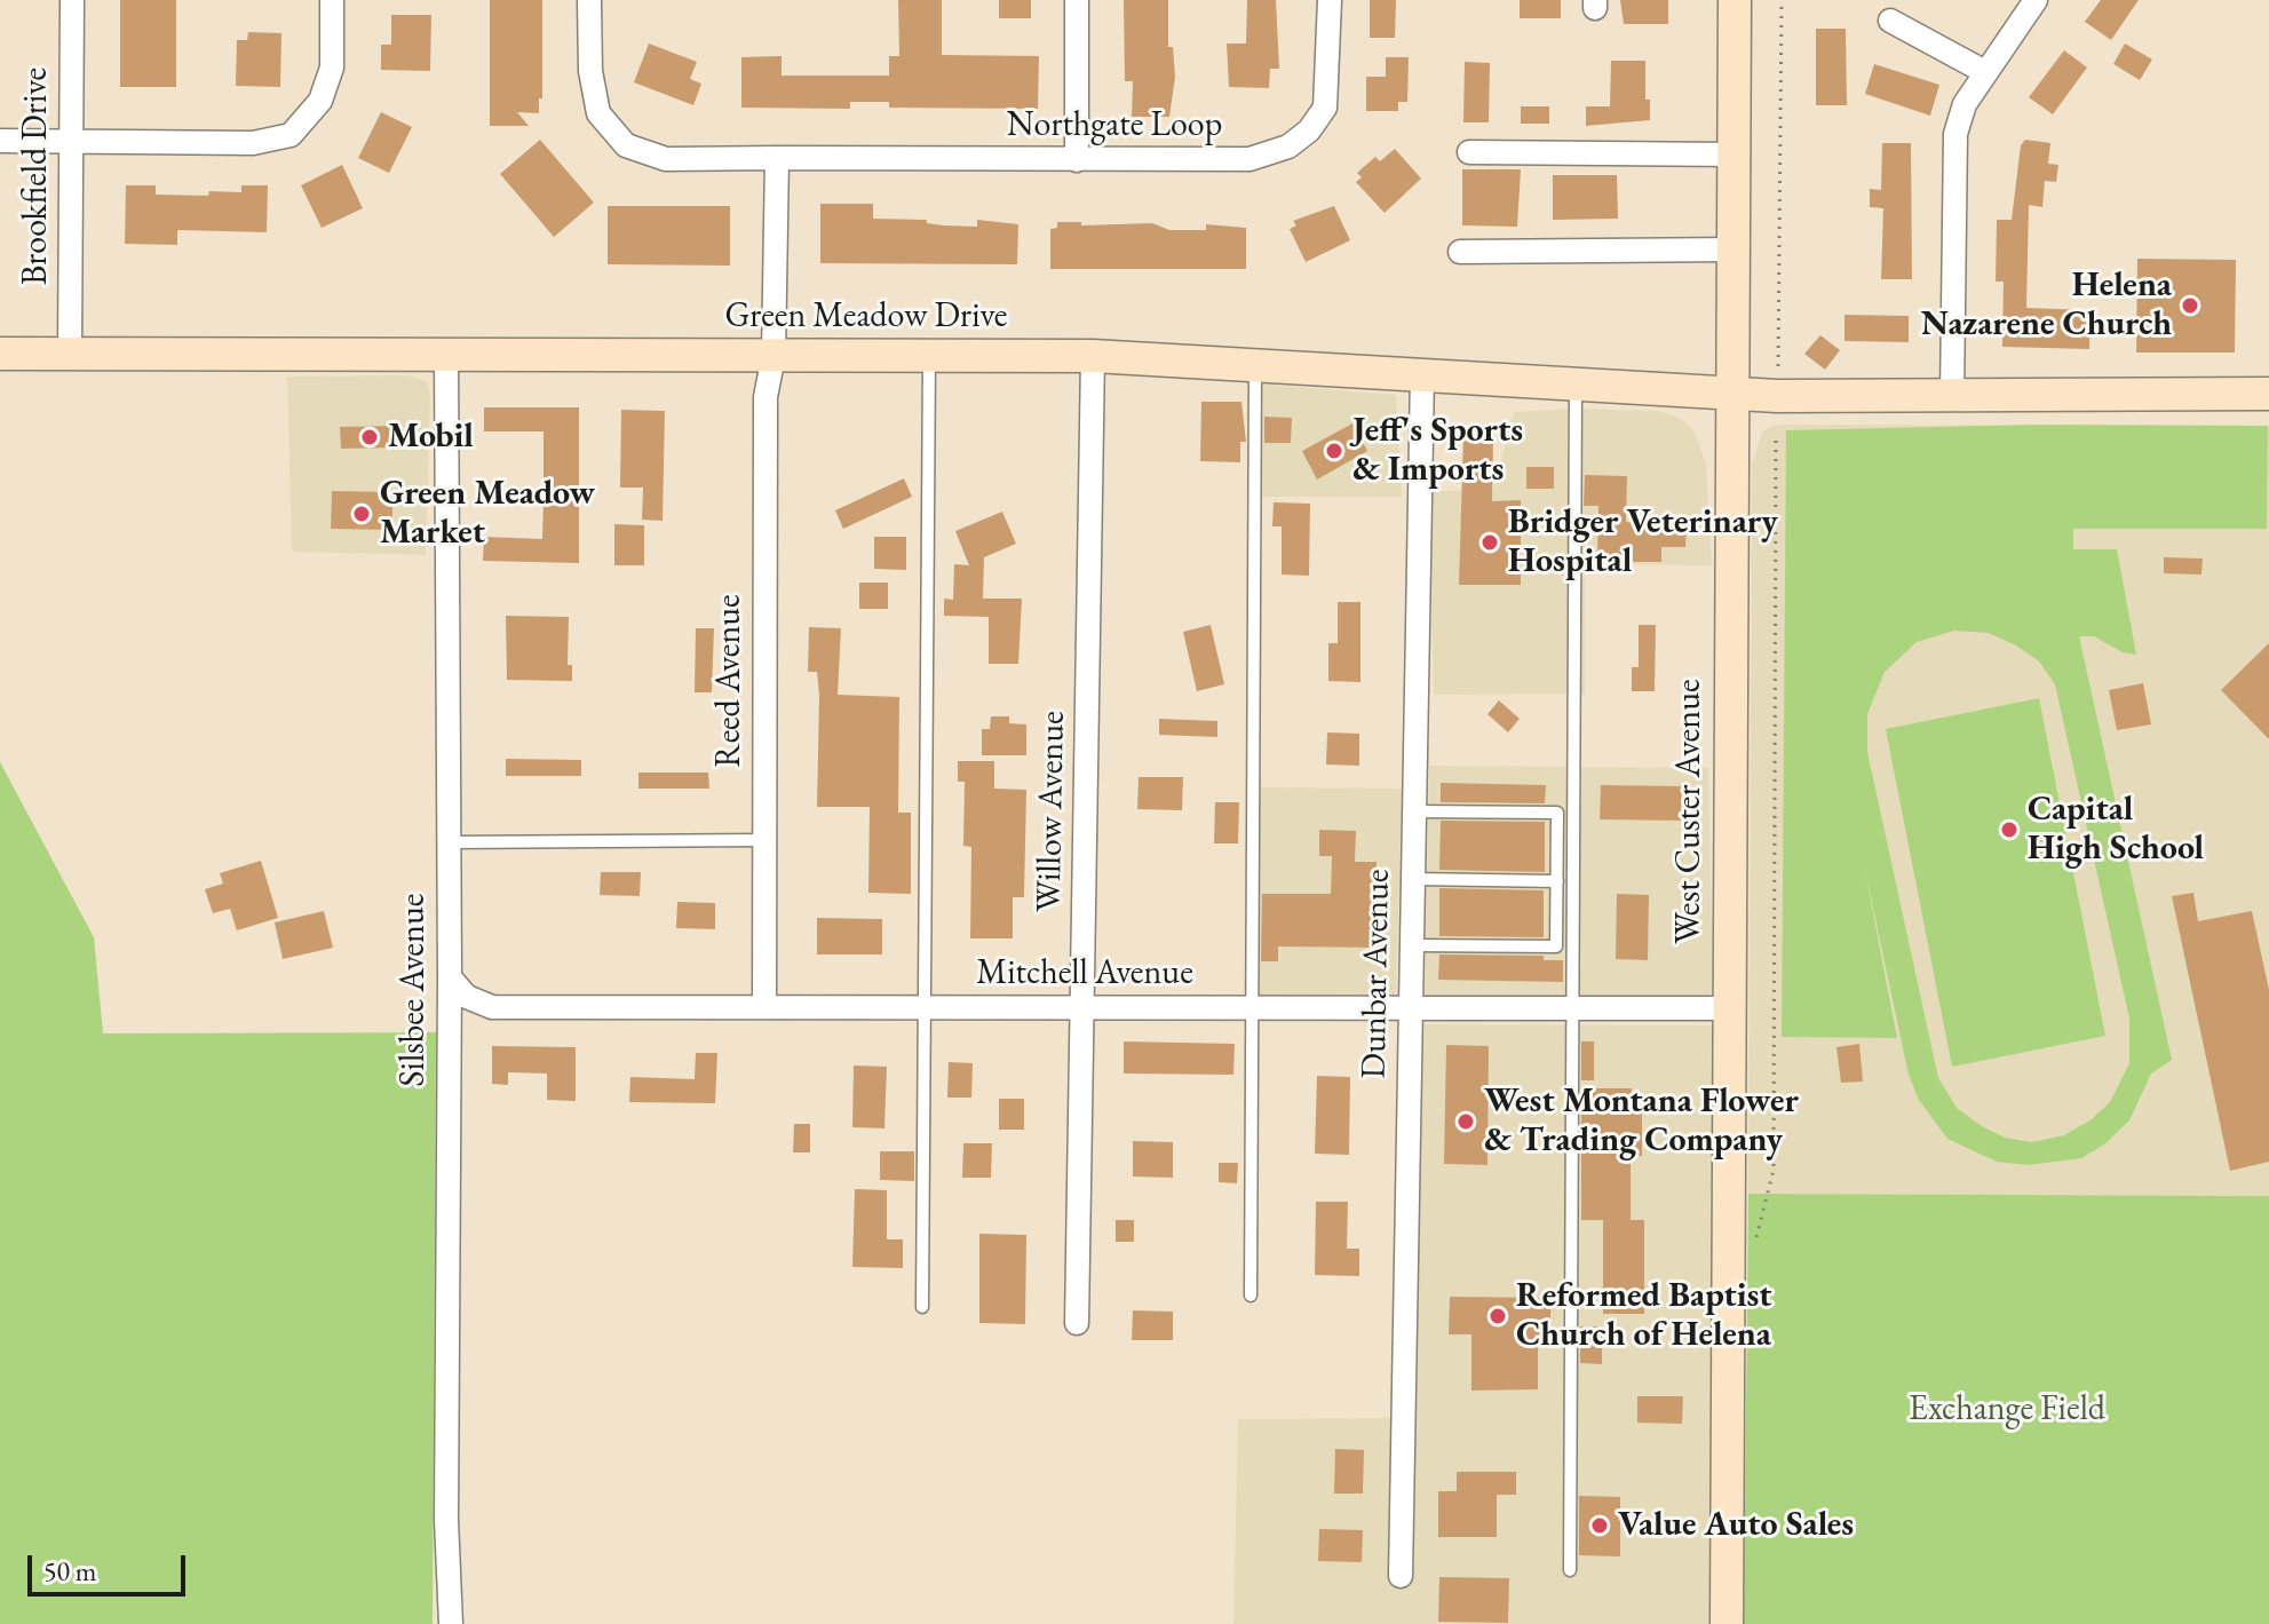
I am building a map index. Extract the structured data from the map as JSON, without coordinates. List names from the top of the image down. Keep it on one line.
{"streets":{"main road":["Green Meadow Drive","West Custer Avenue"],"street":["Northgate Loop","Brookfield Drive","Reed Avenue","Willow Avenue","Mitchell Avenue","Dunbar Avenue","Silsbee Avenue"]},"crossings":[["Northgate Loop","Reed Avenue"],["Brookfield Drive","Green Meadow Drive"],["Green Meadow Drive","Reed Avenue"],["Green Meadow Drive","Willow Avenue"],["Green Meadow Drive","West Custer Avenue"],["Green Meadow Drive","Dunbar Avenue"],["Green Meadow Drive","Silsbee Avenue"],["Reed Avenue","Mitchell Avenue"],["Willow Avenue","Mitchell Avenue"],["West Custer Avenue","Mitchell Avenue"],["Mitchell Avenue","Dunbar Avenue"],["Mitchell Avenue","Silsbee Avenue"]],"parks":["Exchange Field"],"places":["Helena Nazarene Church","Mobil","Jeff's Sports & Imports","Green Meadow Market","Bridger Veterinary Hospital","Capital High School","West Montana Flower & Trading Company","Reformed Baptist Church of Helena","Value Auto Sales"],"scale_bar":"50 m"}
